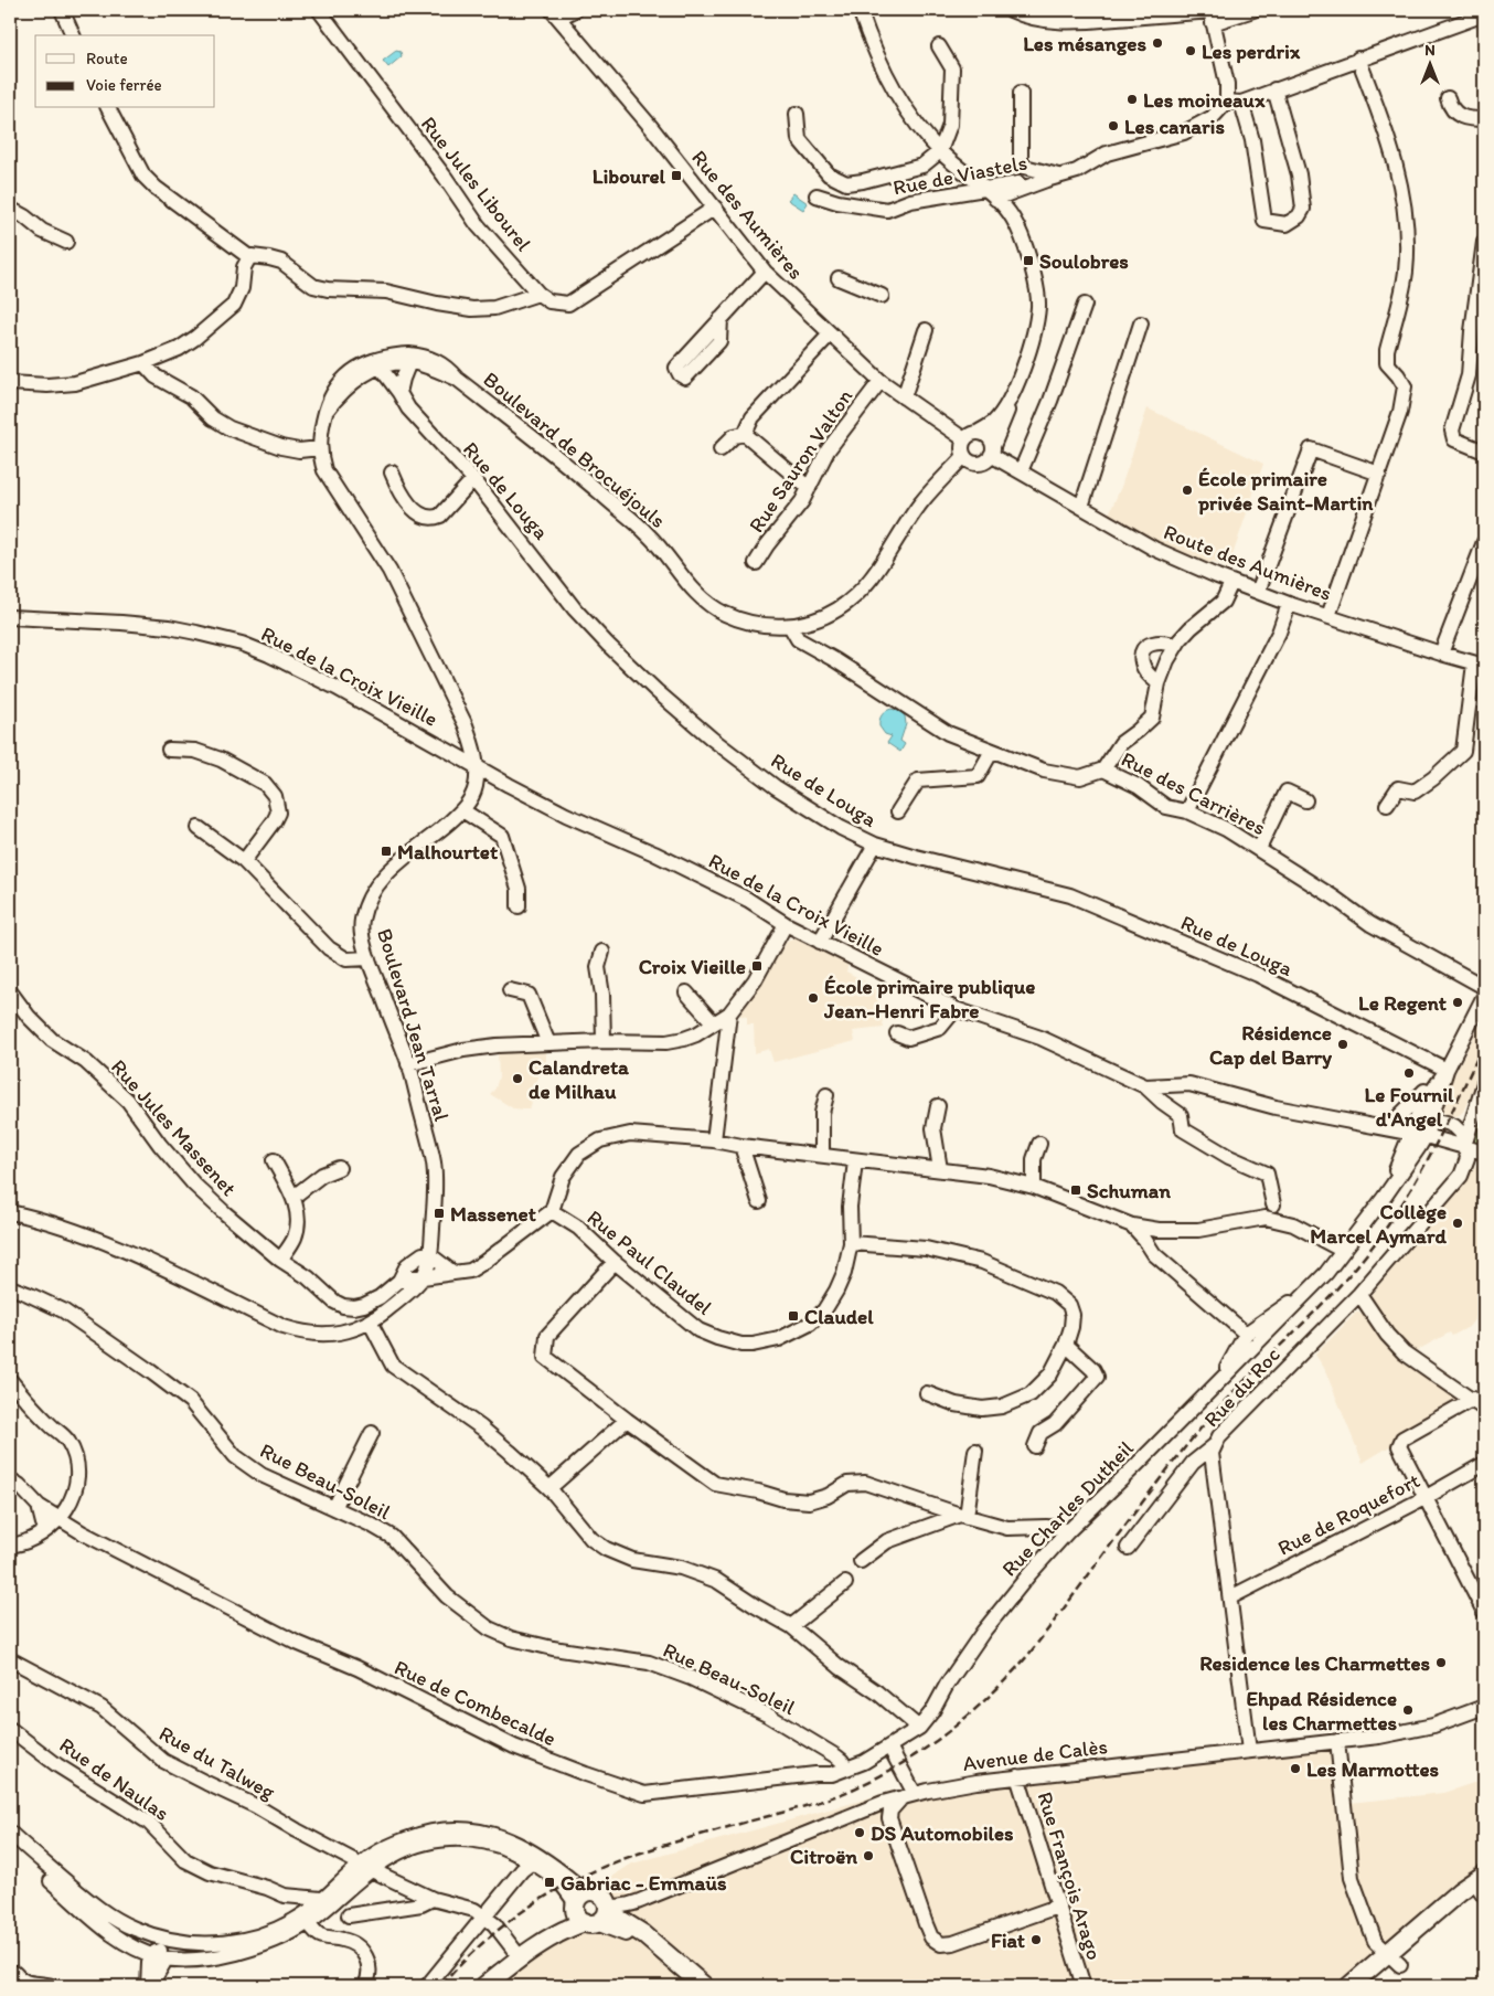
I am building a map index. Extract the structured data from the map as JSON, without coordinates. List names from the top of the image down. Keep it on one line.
{"streets":{"street":["Rue de Viastels","Rue Jules Libourel","Rue des Aumières","Boulevard de Brocuéjouls","Rue Sauron Valton","Rue de Louga","Route des Aumières","Rue de la Croix Vieille","Rue des Carrières","Boulevard Jean Tarral","Rue Jules Massenet","Rue Paul Claudel","Rue du Roc","Rue Beau-Soleil","Rue Charles Dutheil","Rue de Roquefort","Rue de Combecalde","Avenue de Calès","Rue du Talweg","Rue de Naulas","Rue François Arago"]},"crossings":[["Rue Jules Libourel","Rue des Aumières"],["Rue des Aumières","Boulevard de Brocuéjouls"],["Rue des Aumières","Rue Sauron Valton"],["Rue des Aumières","Route des Aumières"],["Boulevard de Brocuéjouls","Rue de Louga"],["Boulevard de Brocuéjouls","Route des Aumières"],["Boulevard de Brocuéjouls","Rue de la Croix Vieille"],["Boulevard de Brocuéjouls","Rue des Carrières"],["Boulevard de Brocuéjouls","Boulevard Jean Tarral"],["Rue de la Croix Vieille","Boulevard Jean Tarral"],["Rue de la Croix Vieille","Rue du Roc"],["Rue de la Croix Vieille","Rue Charles Dutheil"],["Boulevard Jean Tarral","Rue Jules Massenet"],["Rue du Roc","Rue de Roquefort"],["Rue du Roc","Avenue de Calès"],["Rue Beau-Soleil","Rue de Combecalde"],["Rue Charles Dutheil","Rue de Combecalde"],["Avenue de Calès","Rue François Arago"]],"places":{"other":["Les mésanges","Les perdrix","Les moineaux","Les canaris","École primaire privée Saint-Martin","École primaire publique Jean-Henri Fabre","Le Regent","Résidence Cap del Barry","Le Fournil d'Angel","Calandreta de Milhau","Collège Marcel Aymard","Residence les Charmettes","Ehpad Résidence les Charmettes","Les Marmottes","DS Automobiles","Citroën","Fiat"],"transit":["Libourel","Soulobres","Malhourtet","Croix Vieille","Schuman","Massenet","Claudel","Gabriac - Emmaüs"]},"legend":["Route","Voie ferrée"],"north":"top"}
